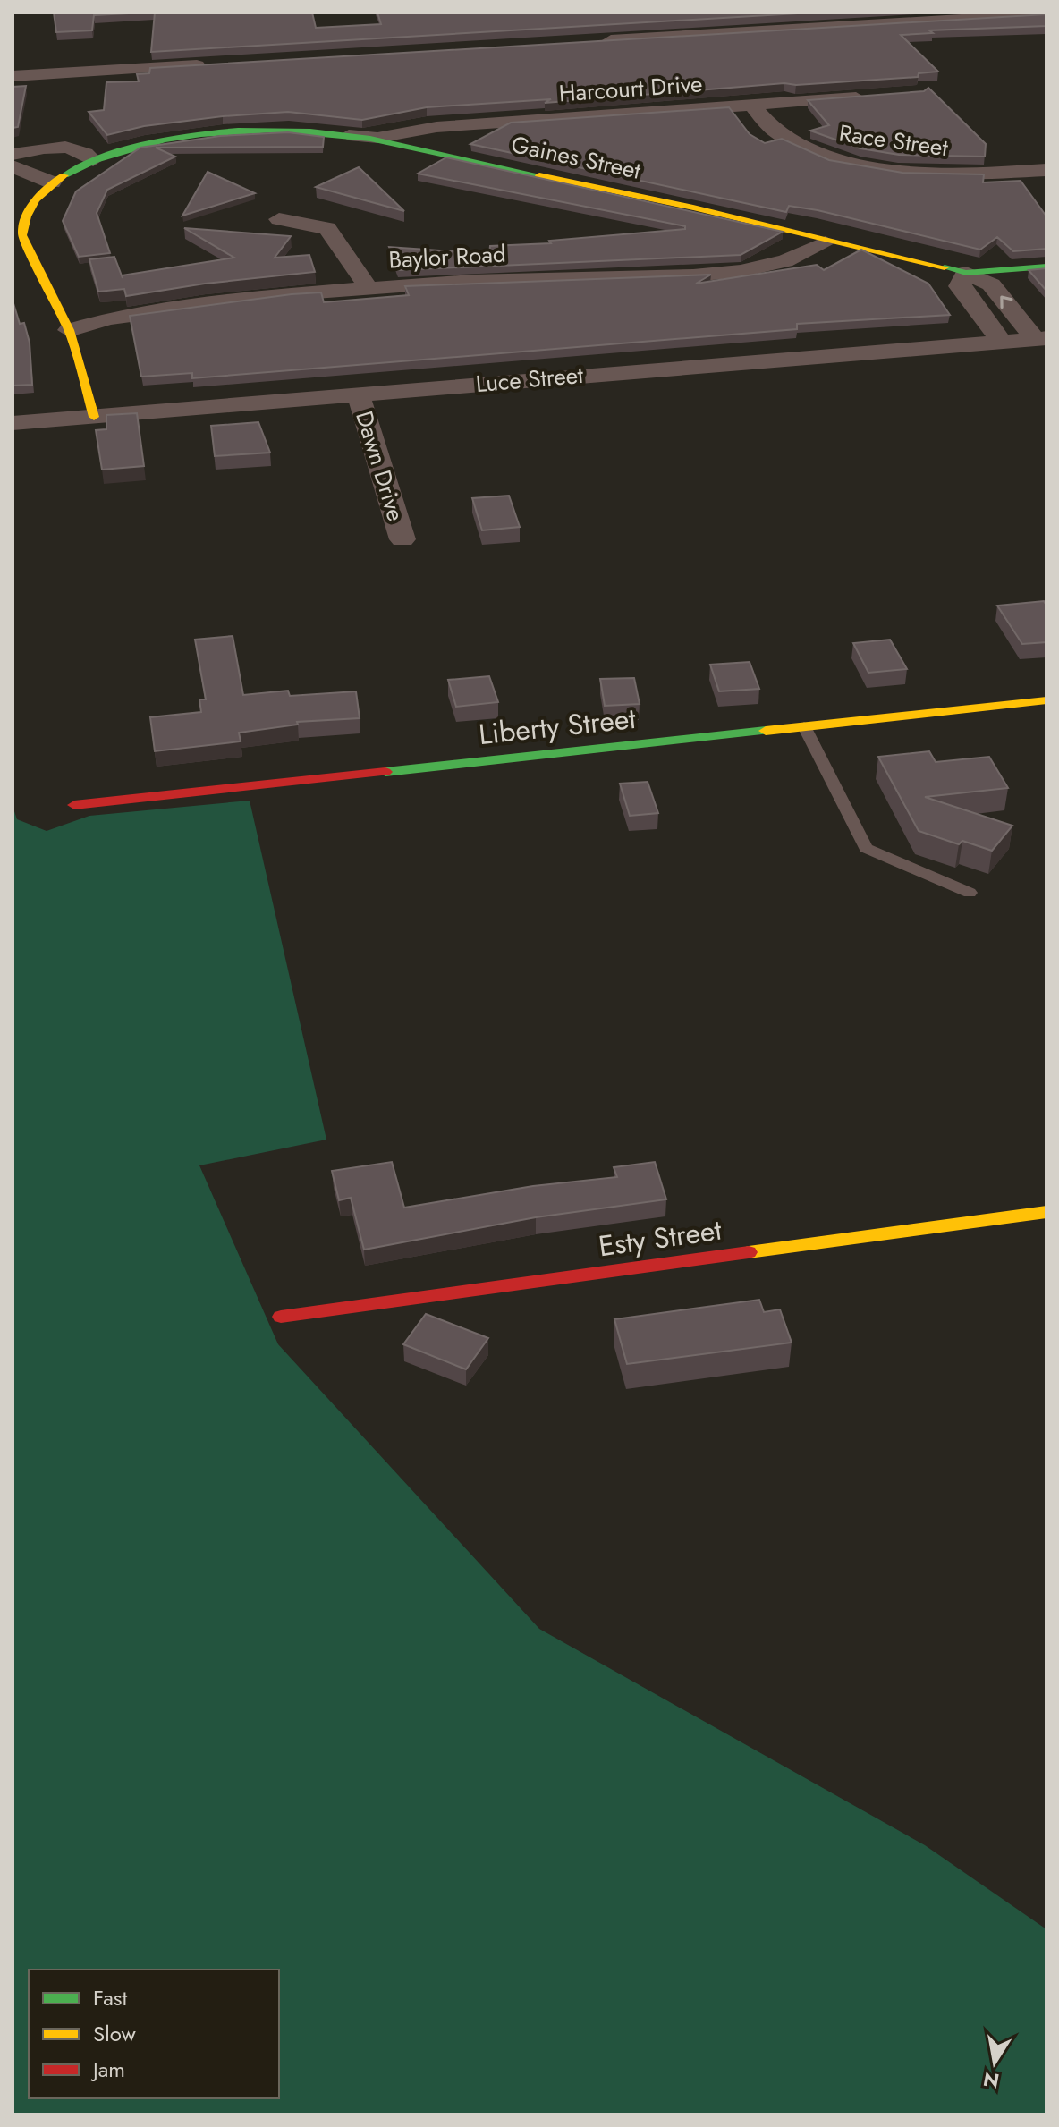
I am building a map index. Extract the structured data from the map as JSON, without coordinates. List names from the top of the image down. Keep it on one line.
{"streets":{"street":["Harcourt Drive","Race Street","Gaines Street","Baylor Road","Luce Street","Dawn Drive","Liberty Street","Esty Street"]},"crossings":[["Harcourt Drive","Race Street"],["Harcourt Drive","Gaines Street"],["Gaines Street","Baylor Road"],["Gaines Street","Luce Street"],["Luce Street","Dawn Drive"]],"legend":["Fast","Slow","Jam"],"north":"bottom"}
